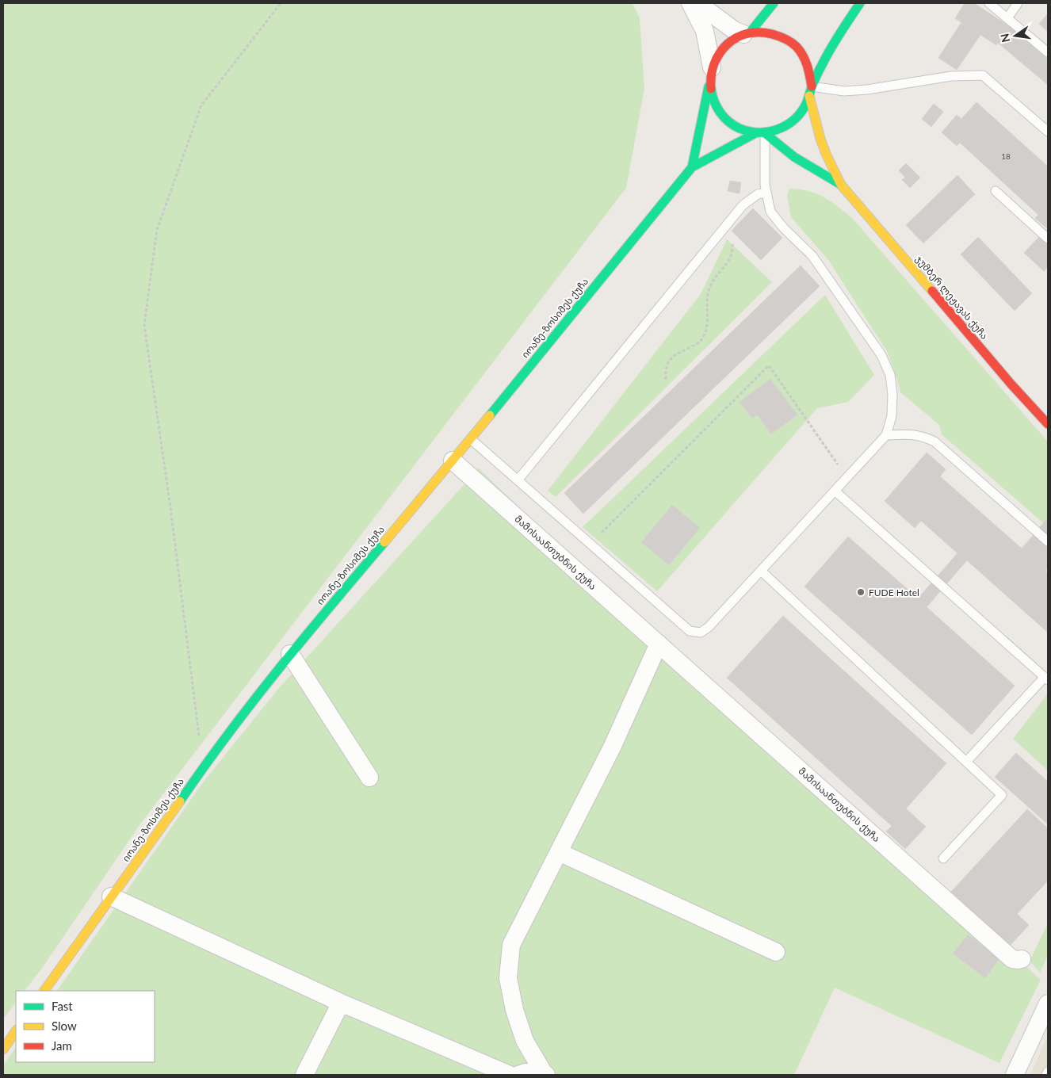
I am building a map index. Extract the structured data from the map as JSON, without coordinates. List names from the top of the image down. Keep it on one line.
{"streets":{"street":["ჯუმბერ ლეჟავას ქუჩა","იოანე-ზოსიმეს ქუჩა","მამისაანთუბნის ქუჩა"]},"crossings":[["ჯუმბერ ლეჟავას ქუჩა","იოანე-ზოსიმეს ქუჩა"],["იოანე-ზოსიმეს ქუჩა","მამისაანთუბნის ქუჩა"]],"places":["FUDE Hotel"],"house_numbers":["18"],"legend":["Fast","Slow","Jam"],"north":"left"}
